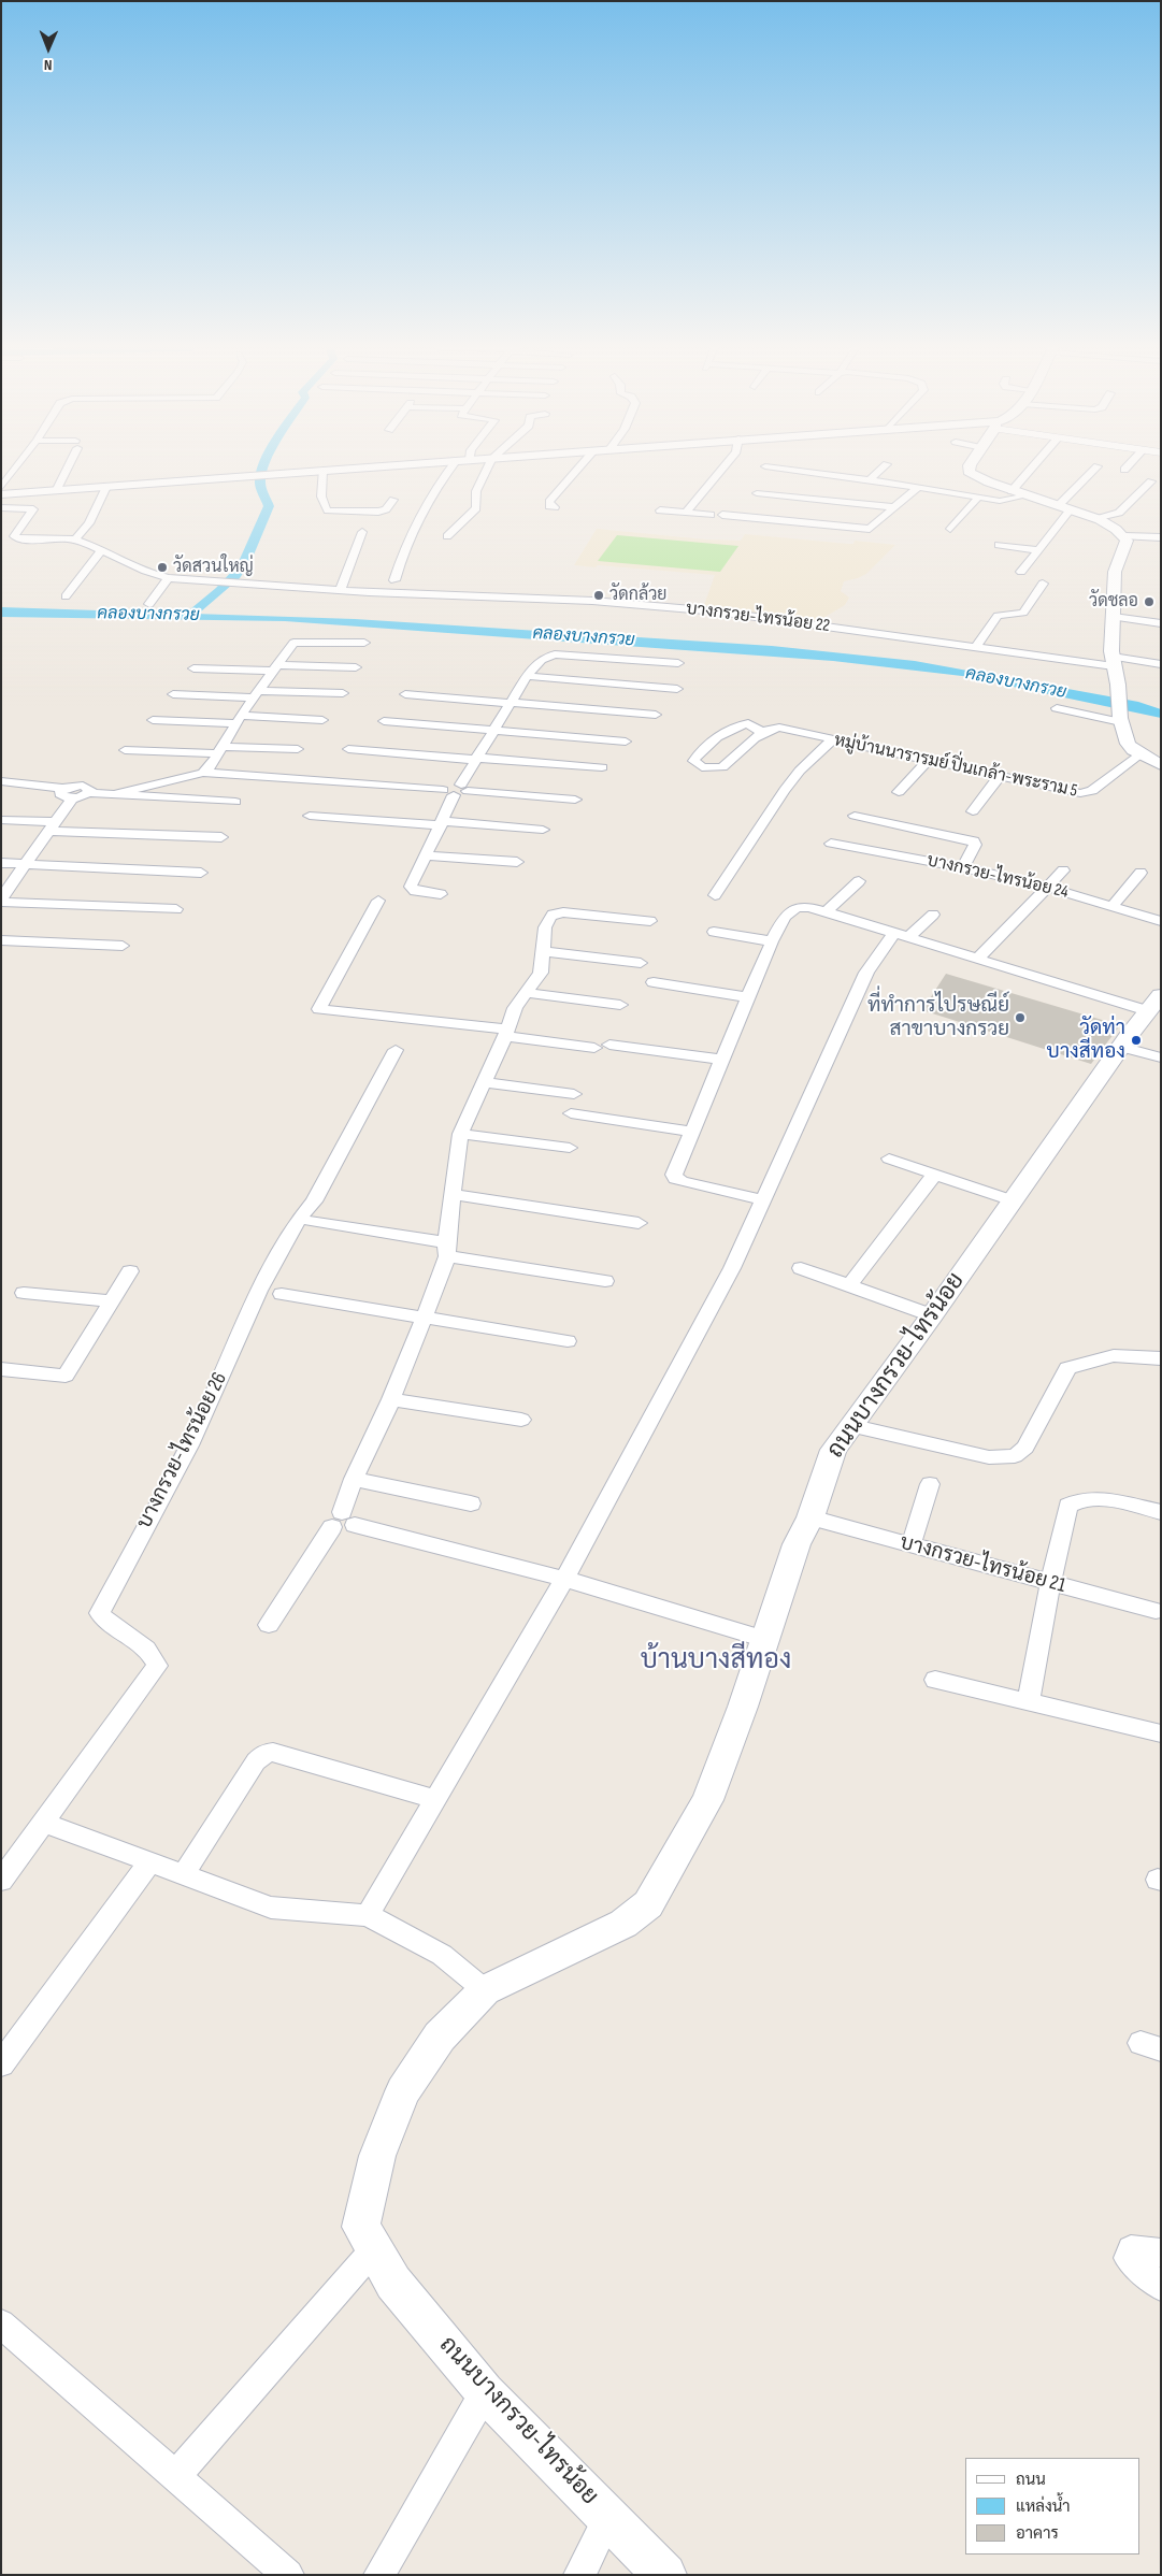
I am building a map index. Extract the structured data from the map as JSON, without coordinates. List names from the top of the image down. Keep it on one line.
{"streets":{"main road":["ถนนบางกรวย-ไทรน้อย"],"street":["บางกรวย-ไทรน้อย 22","หมู่บ้านนารารมย์ ปิ่นเกล้า-พระราม 5","บางกรวย-ไทรน้อย 24","บางกรวย-ไทรน้อย 26","บางกรวย-ไทรน้อย 21"]},"crossings":[["ถนนบางกรวย-ไทรน้อย","บางกรวย-ไทรน้อย 21"]],"districts":["บ้านบางสีทอง"],"water":["คลองบางกรวย"],"places":["วัดสวนใหญ่","วัดกล้วย","วัดชลอ","ที่ทำการไปรษณีย์ สาขาบางกรวย","วัดท่า บางสีทอง"],"legend":["ถนน","แหล่งน้ำ","อาคาร"],"north":"bottom"}
